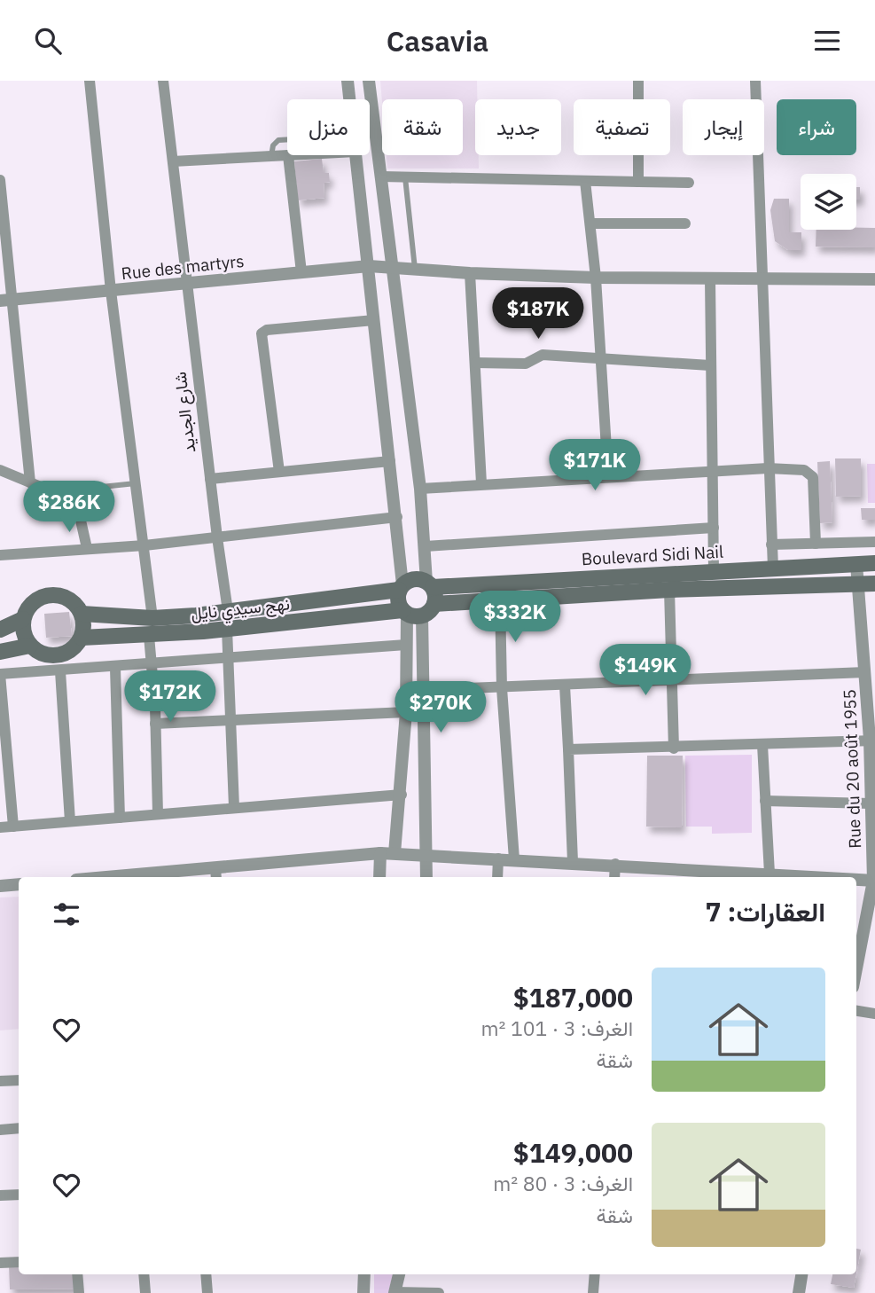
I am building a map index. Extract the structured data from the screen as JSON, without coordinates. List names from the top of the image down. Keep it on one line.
{"streets":{"main road":["Boulevard Sidi Nail","نهج سيدي نايل"],"street":["Rue des martyrs","شارع الجديد","Rue du 20 août 1955"]},"crossings":[["Rue des martyrs","شارع الجديد"],["شارع الجديد","نهج سيدي نايل"],["Boulevard Sidi Nail","نهج سيدي نايل"],["Boulevard Sidi Nail","Rue du 20 août 1955"]],"page":{"header":"Casavia","chip":["شراء","إيجار","تصفية","جديد","شقة","منزل"],"price":["$187K","$171K","$286K","$332K","$149K","$172K","$270K"],"heading":"العقارات: 7","list":[{"name":"$187,000","note":"الغرف: 3 · 101 m² · شقة"},{"name":"$149,000","note":"الغرف: 3 · 80 m² · شقة"}]}}
